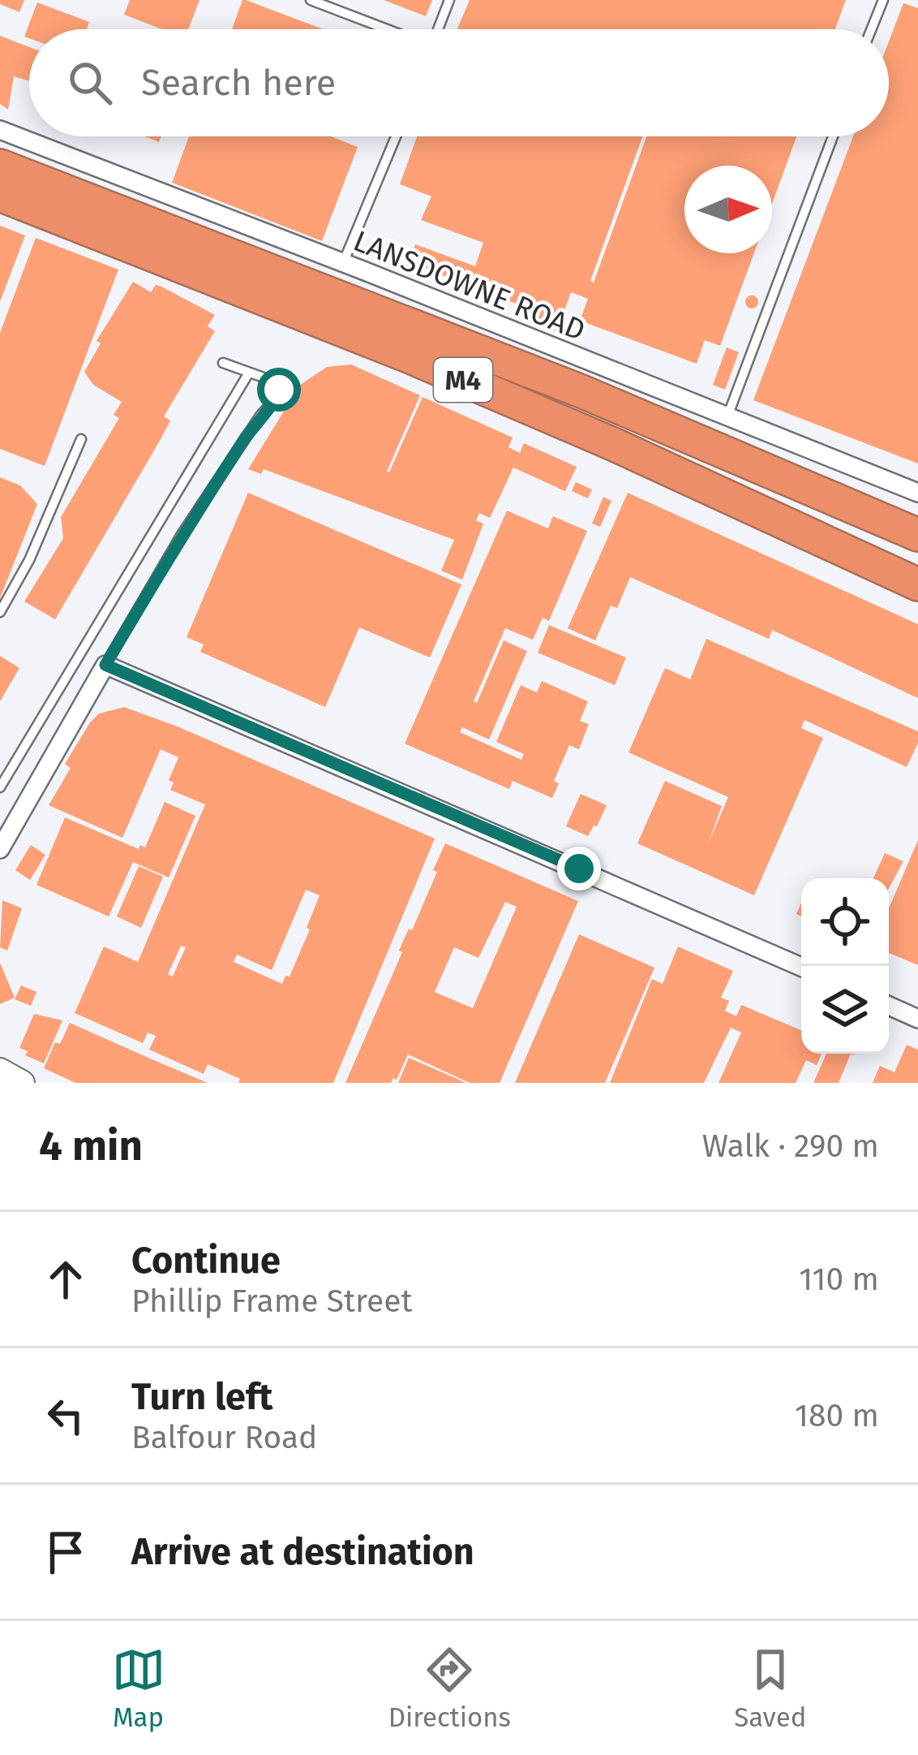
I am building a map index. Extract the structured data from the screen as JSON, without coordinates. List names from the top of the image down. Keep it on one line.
{"streets":{"highway":["M4"],"street":["LANSDOWNE ROAD"]},"north":"right","page":{"search":"Search here","heading":["4 min","Walk · 290 m"],"list":[["Continue","Phillip Frame Street","110 m"],["Turn left","Balfour Road","180 m"],"Arrive at destination"],"nav":["Map","Directions","Saved"]}}
